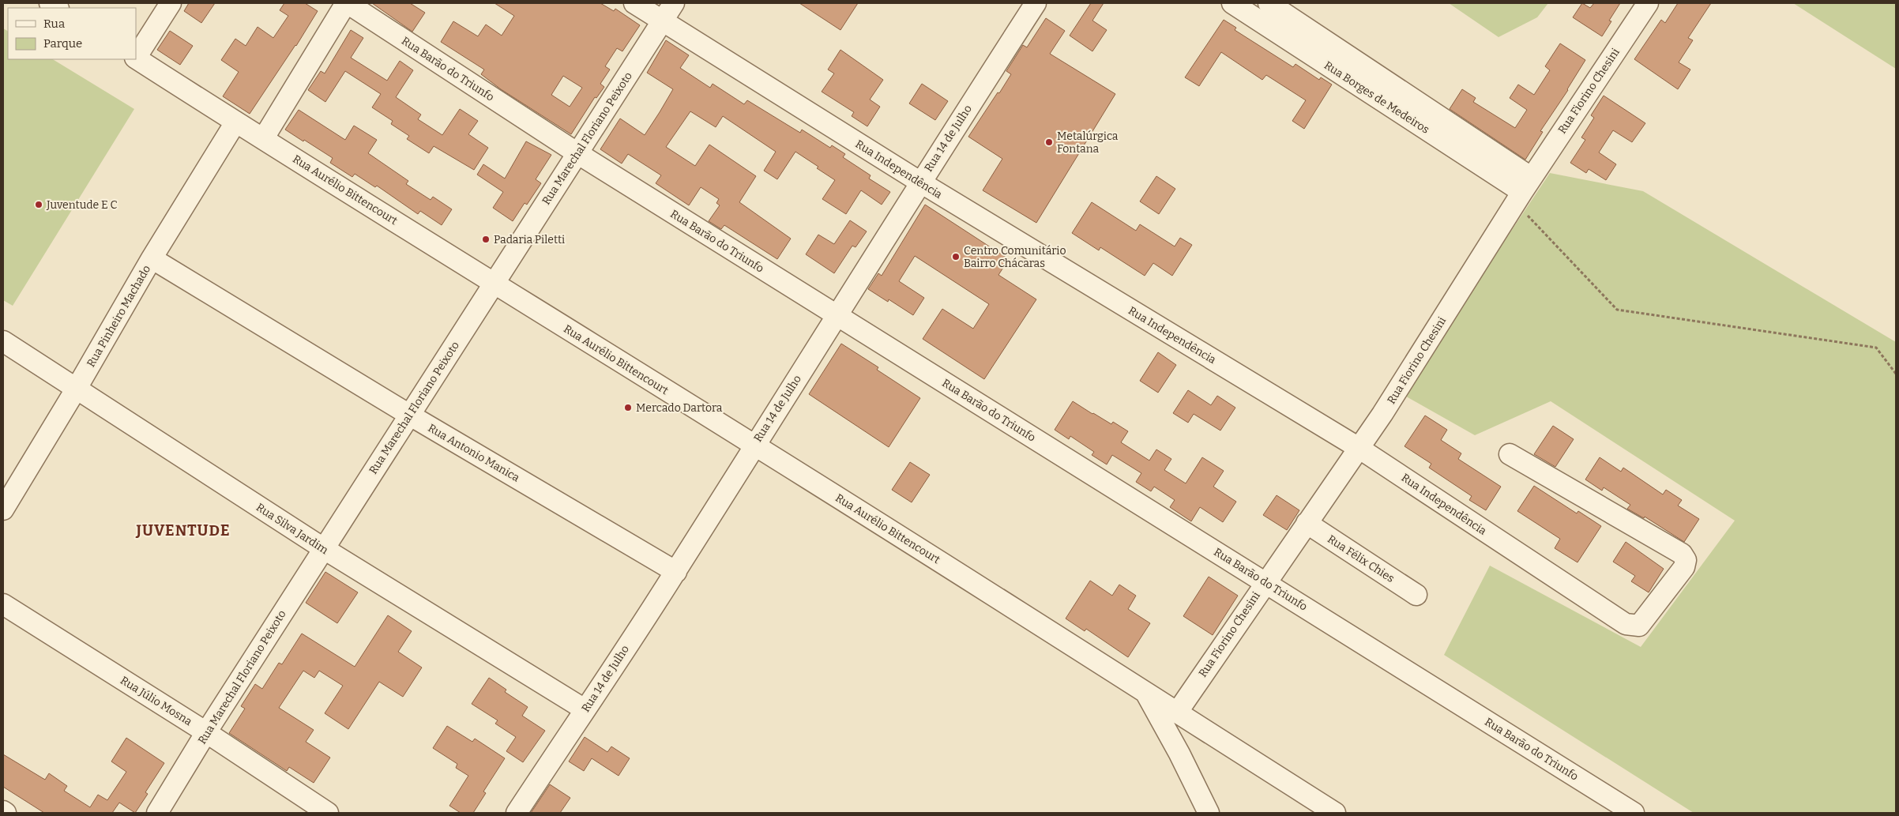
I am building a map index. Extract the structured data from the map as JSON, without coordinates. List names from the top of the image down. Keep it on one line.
{"streets":{"street":["Rua Barão do Triunfo","Rua Fiorino Chesini","Rua Borges de Medeiros","Rua Marechal Floriano Peixoto","Rua 14 de Julho","Rua Independência","Rua Aurélio Bittencourt","Rua Pinheiro Machado","Rua Antonio Manica","Rua Silva Jardim","Rua Félix Chies","Rua Júlio Mosna"]},"crossings":[["Rua Barão do Triunfo","Rua Fiorino Chesini"],["Rua Barão do Triunfo","Rua Marechal Floriano Peixoto"],["Rua Barão do Triunfo","Rua 14 de Julho"],["Rua Fiorino Chesini","Rua Borges de Medeiros"],["Rua Fiorino Chesini","Rua Independência"],["Rua Fiorino Chesini","Rua Aurélio Bittencourt"],["Rua Fiorino Chesini","Rua Félix Chies"],["Rua Marechal Floriano Peixoto","Rua Independência"],["Rua Marechal Floriano Peixoto","Rua Aurélio Bittencourt"],["Rua Marechal Floriano Peixoto","Rua Antonio Manica"],["Rua Marechal Floriano Peixoto","Rua Silva Jardim"],["Rua Marechal Floriano Peixoto","Rua Júlio Mosna"],["Rua 14 de Julho","Rua Independência"],["Rua 14 de Julho","Rua Aurélio Bittencourt"],["Rua 14 de Julho","Rua Antonio Manica"],["Rua 14 de Julho","Rua Silva Jardim"],["Rua Aurélio Bittencourt","Rua Pinheiro Machado"],["Rua Pinheiro Machado","Rua Antonio Manica"],["Rua Pinheiro Machado","Rua Silva Jardim"]],"districts":["JUVENTUDE"],"places":["Metalúrgica Fontana","Juventude E C","Padaria Piletti","Centro Comunitário Bairro Chácaras","Mercado Dartora"],"legend":["Rua","Parque"]}
